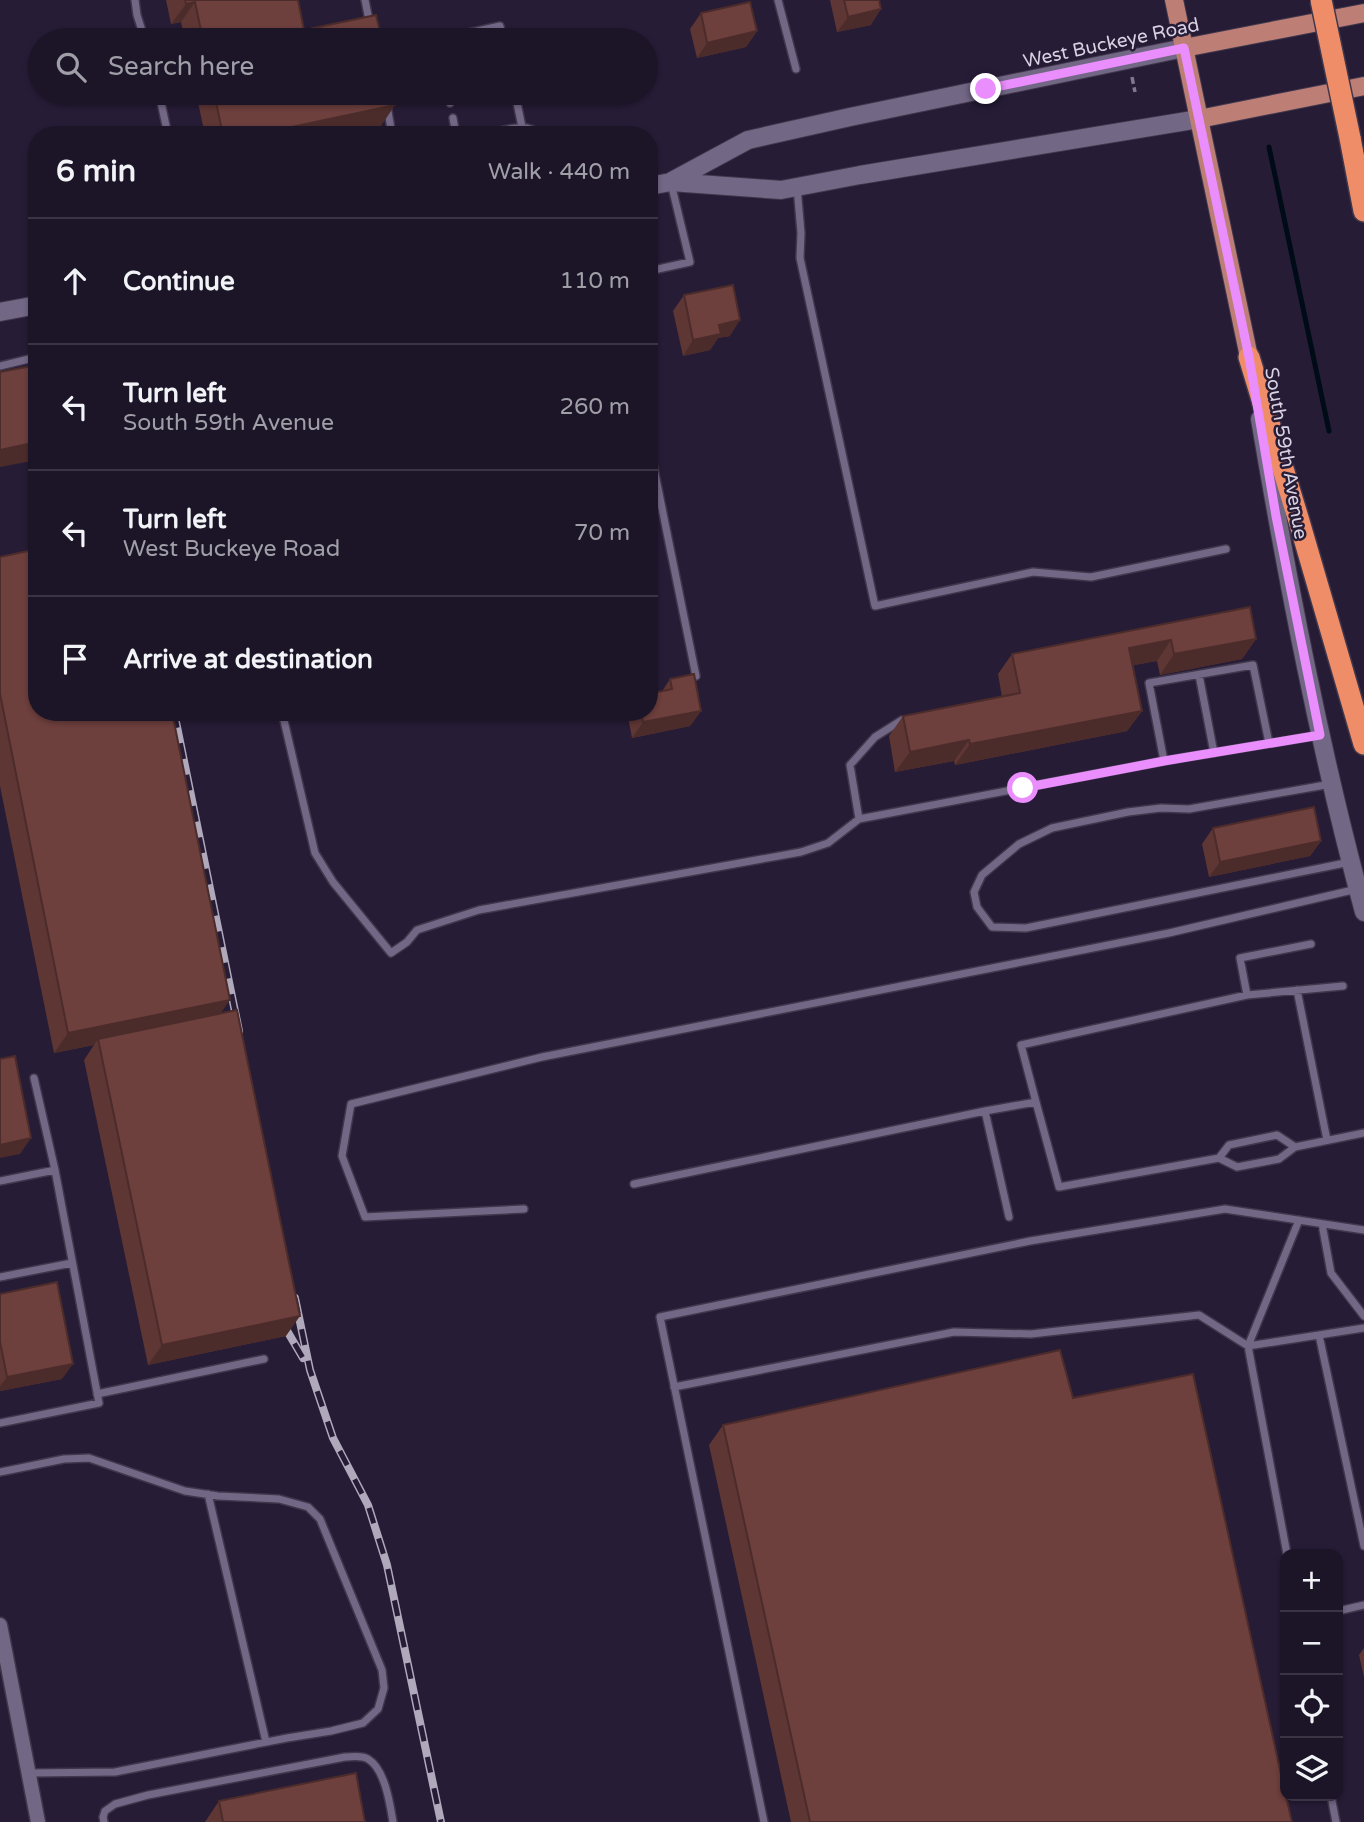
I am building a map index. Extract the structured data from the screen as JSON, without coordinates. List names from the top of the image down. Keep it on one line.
{"streets":{"main road":["West Buckeye Road","South 59th Avenue"]},"crossings":[["West Buckeye Road","South 59th Avenue"]],"page":{"search":"Search here","heading":["6 min","Walk · 440 m"],"list":[["Continue","110 m"],["Turn left","South 59th Avenue","260 m"],["Turn left","West Buckeye Road","70 m"],"Arrive at destination"],"map_buttons":["+","−"]}}
